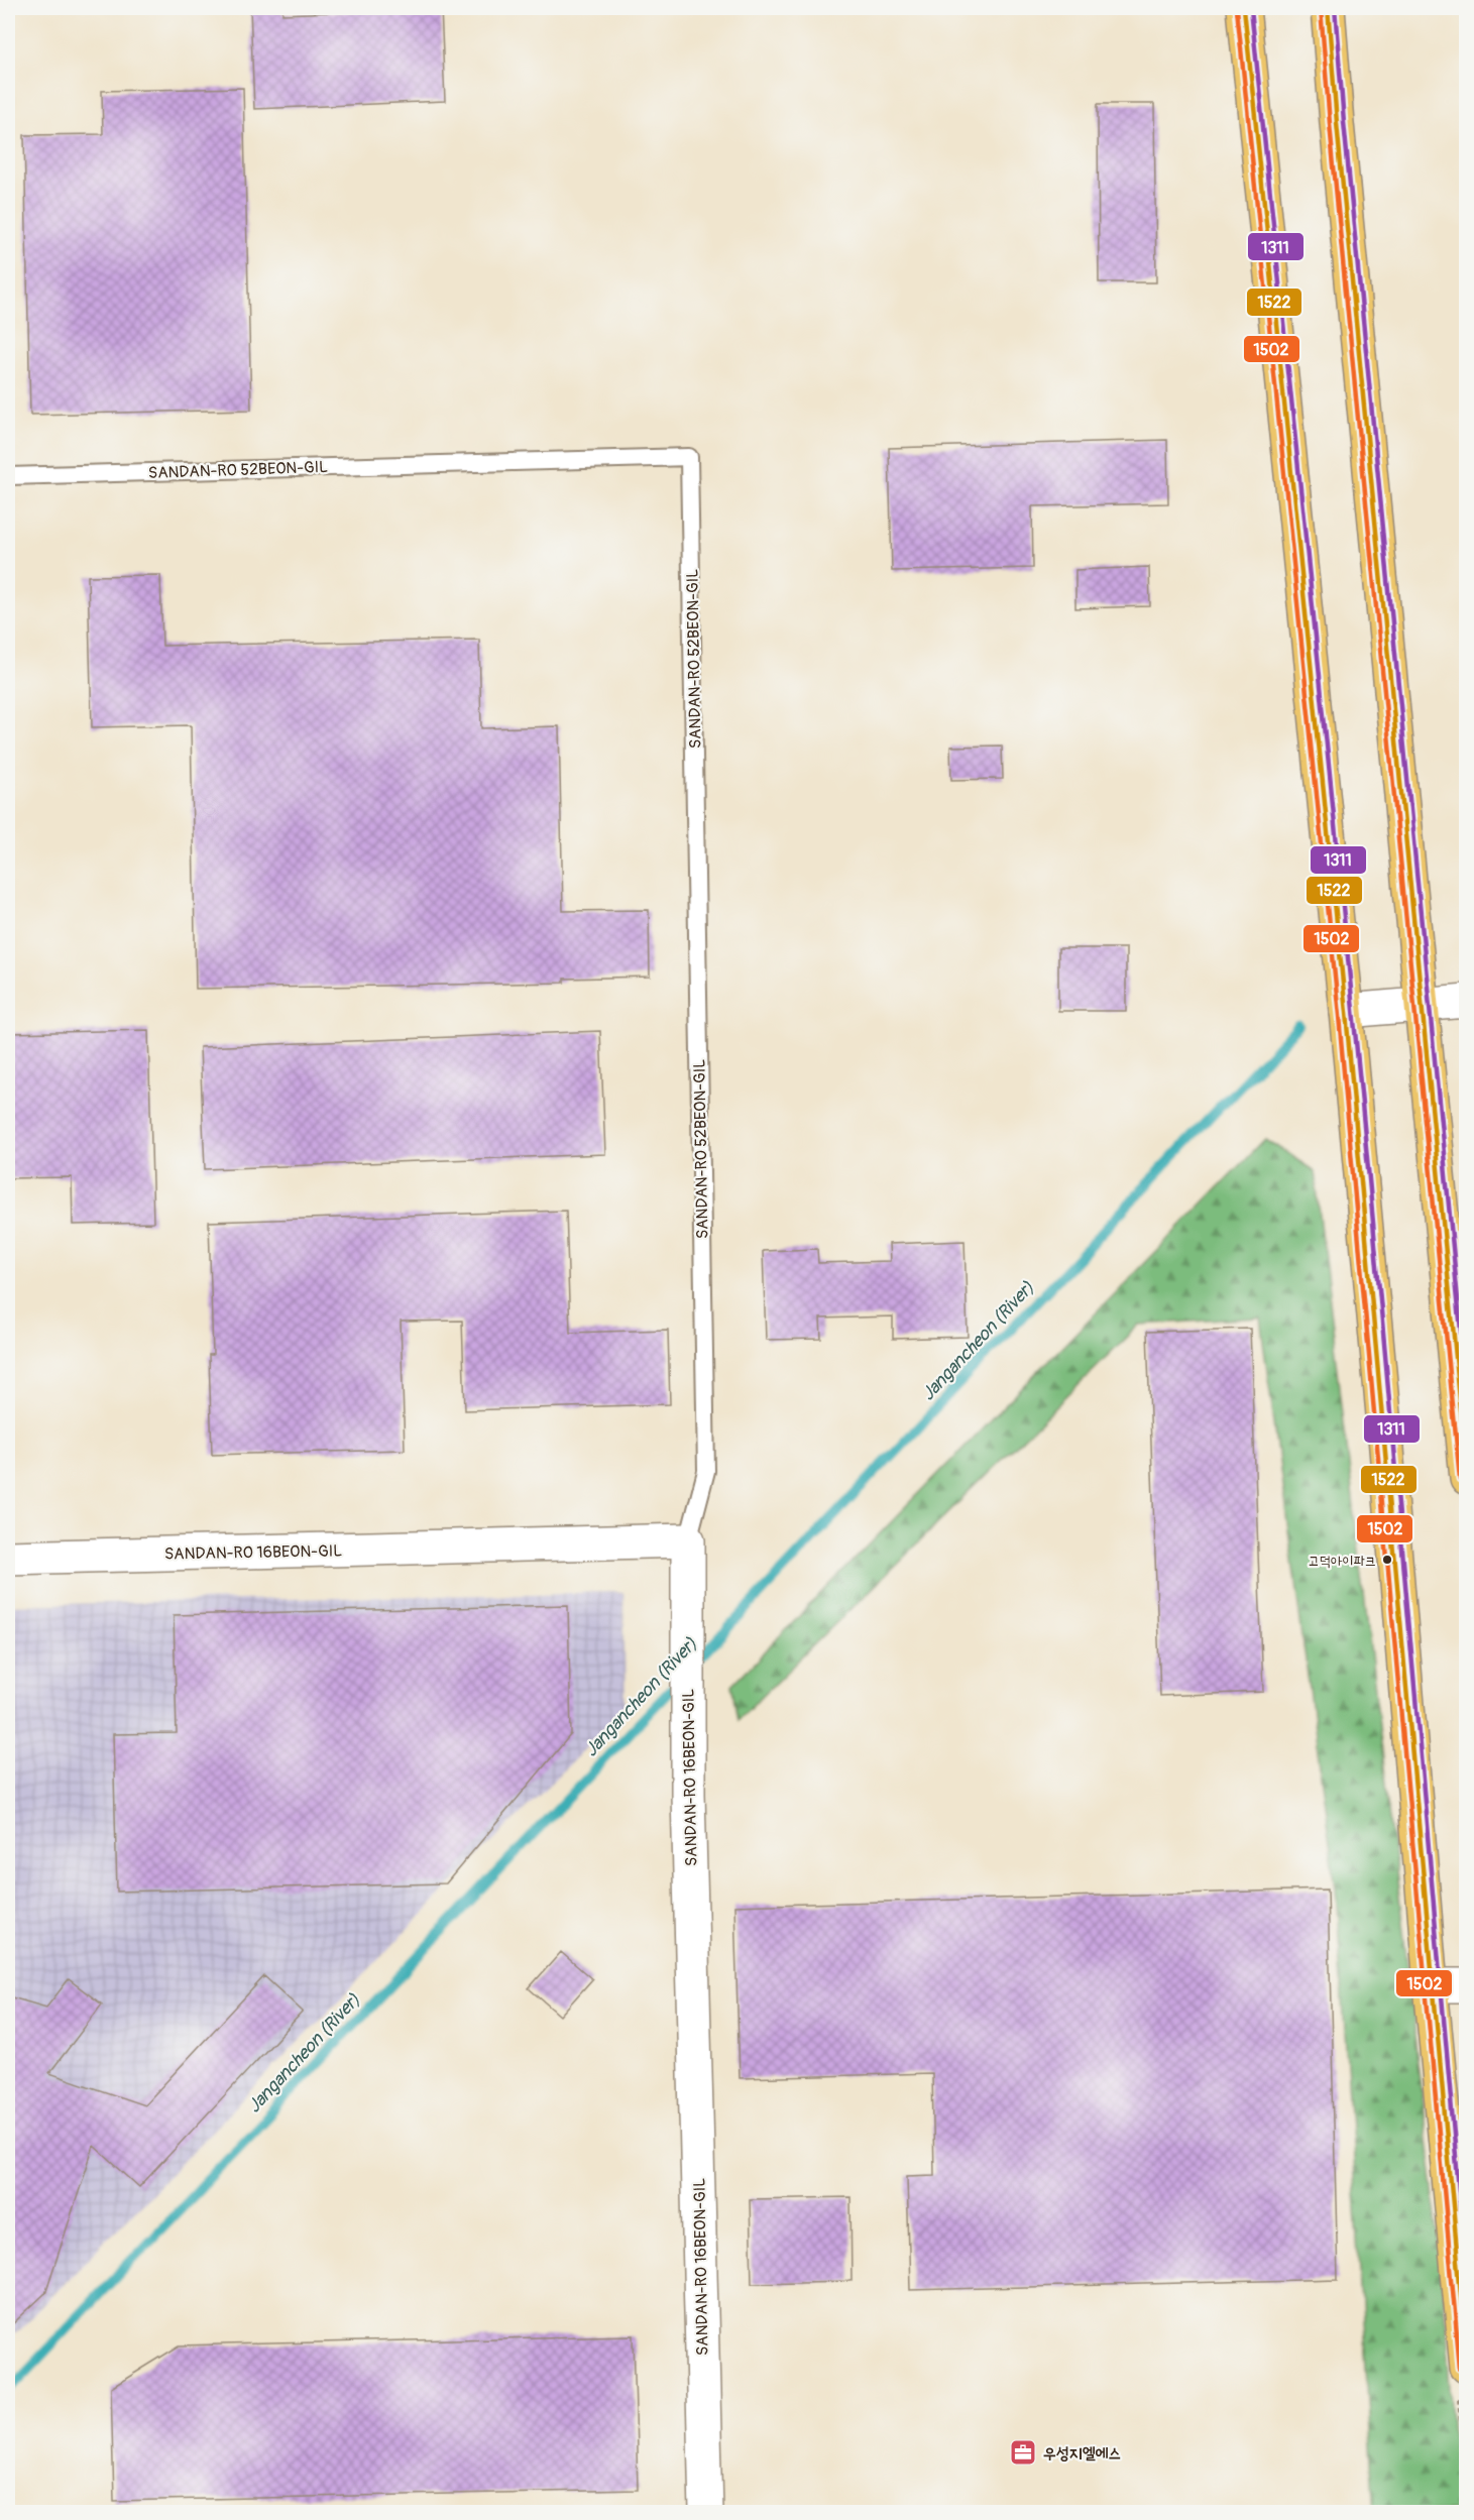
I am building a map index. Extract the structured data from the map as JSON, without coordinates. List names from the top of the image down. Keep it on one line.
{"streets":{"street":["SANDAN-RO 16BEON-GIL"],"lane":["SANDAN-RO 52BEON-GIL"]},"crossings":[["SANDAN-RO 52BEON-GIL","SANDAN-RO 16BEON-GIL"]],"water":["Jangancheon (River)"],"places":{"other":["고덕아이파크"],"office":["우성지엘에스"]},"lines":["transit line 1522","transit line 1311","transit line 1502"]}
